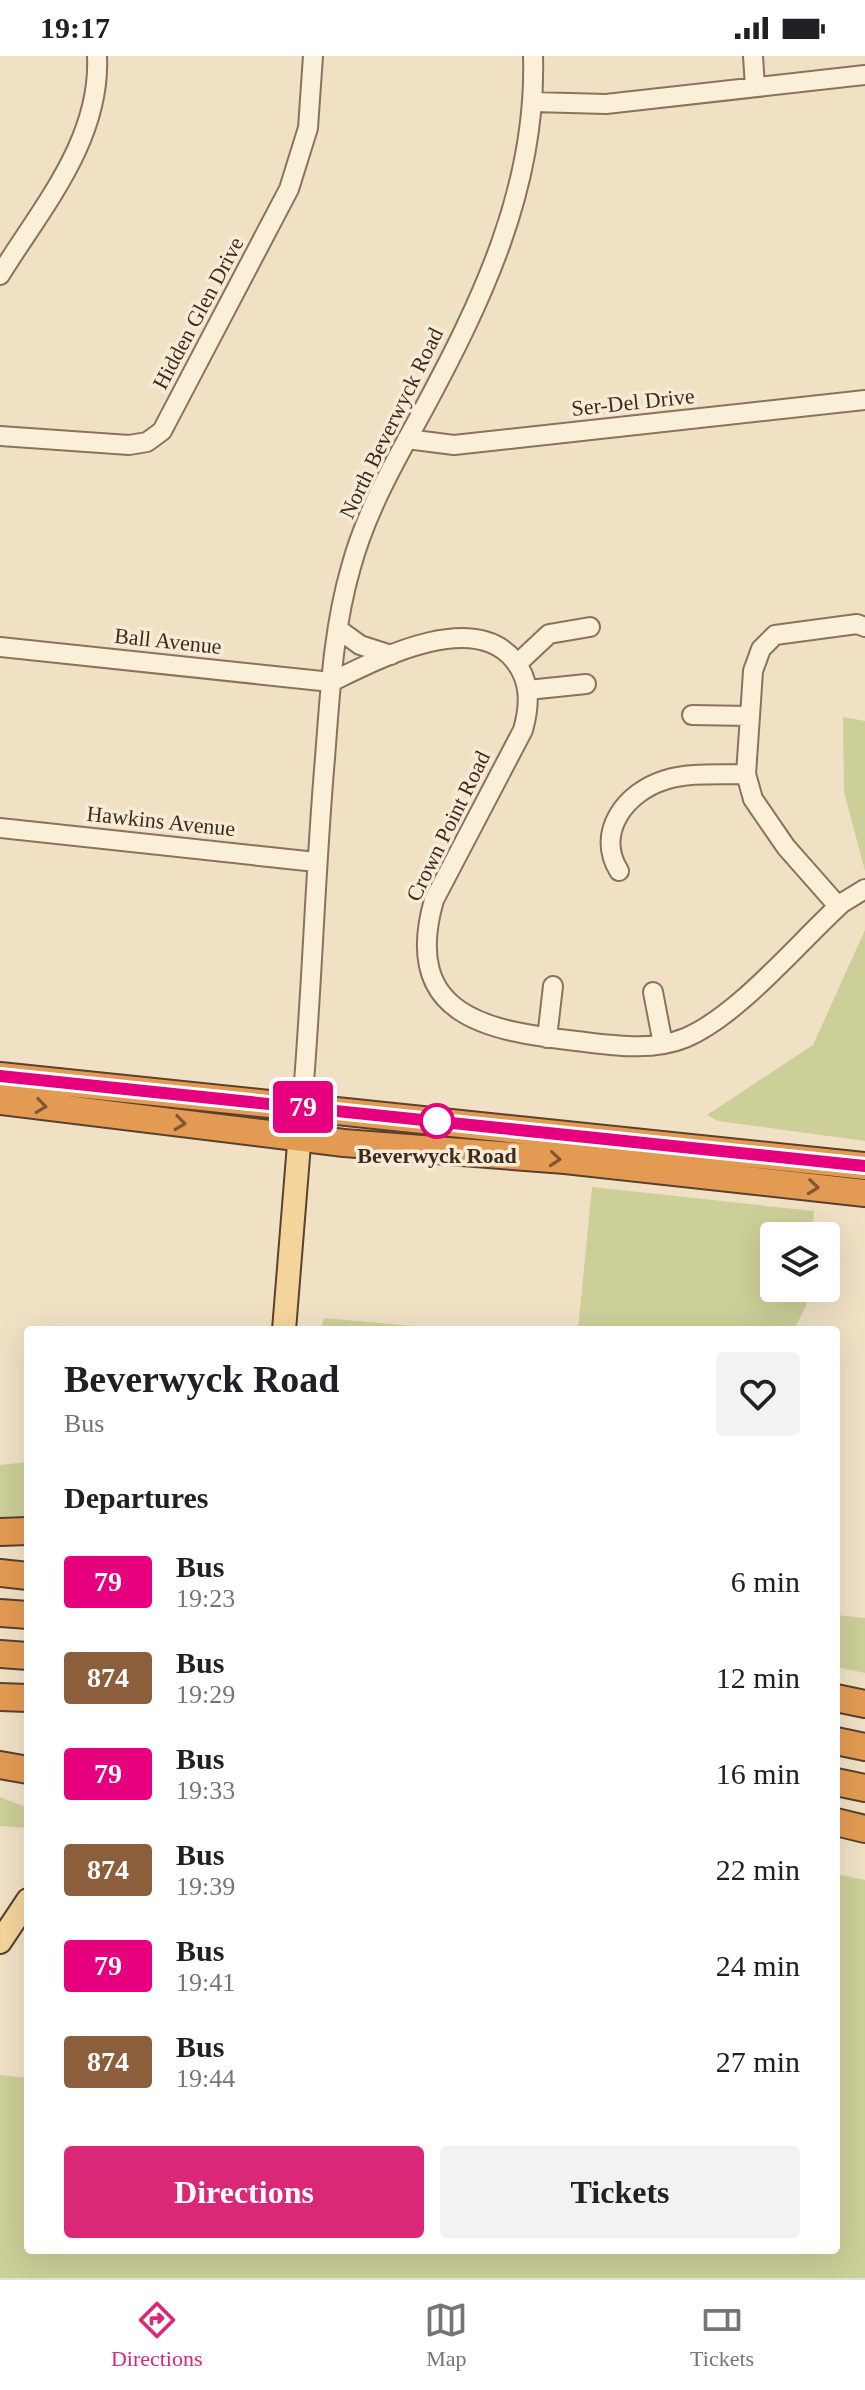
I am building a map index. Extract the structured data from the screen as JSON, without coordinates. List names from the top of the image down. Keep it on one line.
{"streets":{"street":["Hidden Glen Drive","Ser-Del Drive","North Beverwyck Road","Ball Avenue","Hawkins Avenue","Crown Point Road"]},"crossings":[["Ser-Del Drive","North Beverwyck Road"],["North Beverwyck Road","Ball Avenue"],["North Beverwyck Road","Hawkins Avenue"]],"places":["Beverwyck Road"],"lines":["bus line 79"],"page":{"status":"19:17","on_map":"79","heading":[["Beverwyck Road","Bus"],"Departures"],"list":[{"mark":"79","name":"Bus","note":"19:23","value":"6 min"},{"mark":"874","name":"Bus","note":"19:29","value":"12 min"},{"mark":"79","name":"Bus","note":"19:33","value":"16 min"},{"mark":"874","name":"Bus","note":"19:39","value":"22 min"},{"mark":"79","name":"Bus","note":"19:41","value":"24 min"},{"mark":"874","name":"Bus","note":"19:44","value":"27 min"}],"buttons":["Directions","Tickets"],"tabs":["Directions","Map","Tickets"]}}
